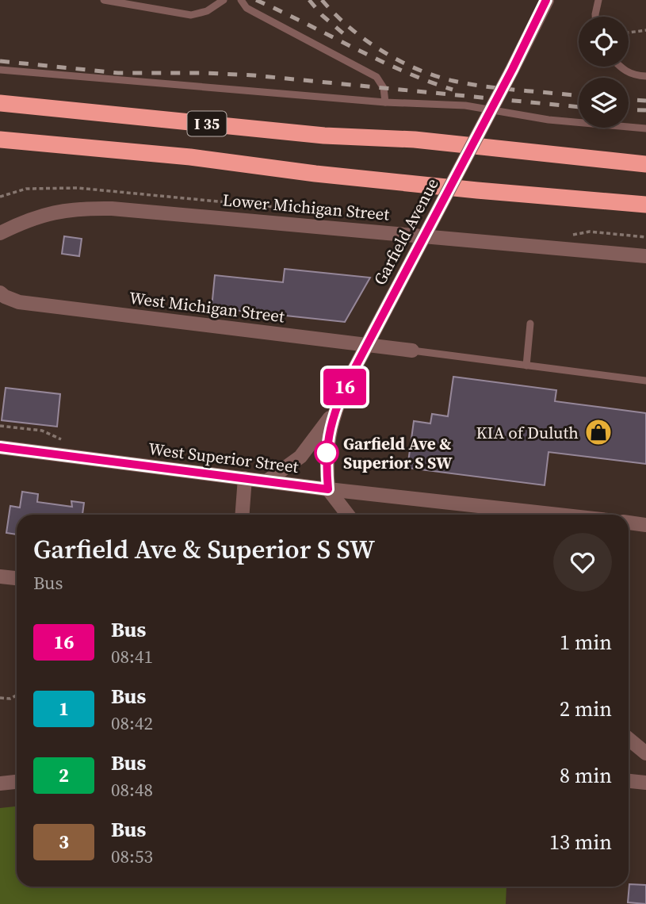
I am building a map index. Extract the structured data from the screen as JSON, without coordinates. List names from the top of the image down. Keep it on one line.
{"streets":{"highway":["I 35"],"street":["Lower Michigan Street","Garfield Avenue","West Michigan Street","West Superior Street"]},"crossings":[["Garfield Avenue","West Superior Street"]],"places":{"shop":["KIA of Duluth"],"other":["Garfield Ave & Superior S SW"]},"lines":["bus line 16"],"page":{"on_map":"16","heading":["Garfield Ave & Superior S SW","Bus"],"list":[{"mark":"16","name":"Bus","note":"08:41","value":"1 min"},{"mark":"1","name":"Bus","note":"08:42","value":"2 min"},{"mark":"2","name":"Bus","note":"08:48","value":"8 min"},{"mark":"3","name":"Bus","note":"08:53","value":"13 min"}]}}
